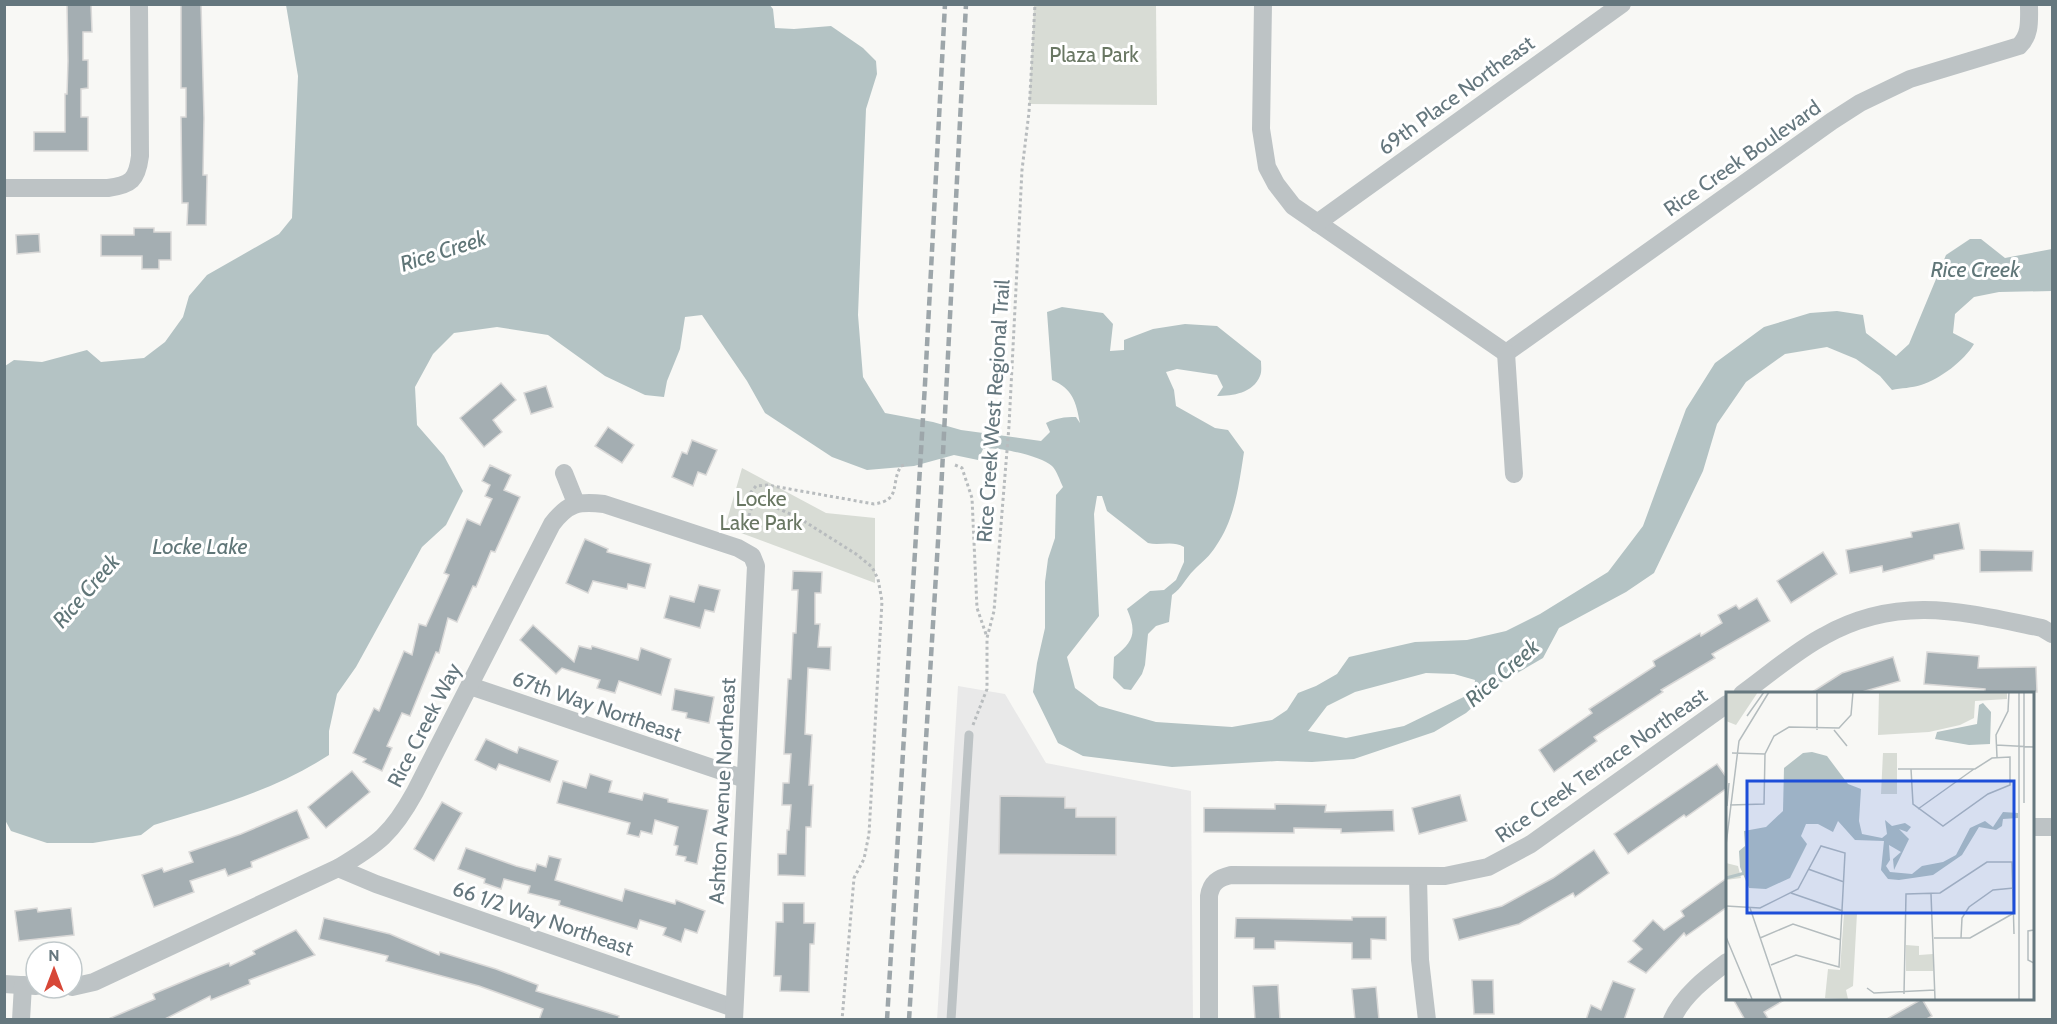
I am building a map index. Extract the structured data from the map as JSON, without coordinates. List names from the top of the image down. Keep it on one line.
{"streets":{"street":["69th Place Northeast","Rice Creek Boulevard","67th Way Northeast","Rice Creek Way","Rice Creek Terrace Northeast","Ashton Avenue Northeast","66 1/2 Way Northeast"],"path":["Rice Creek West Regional Trail"]},"crossings":[["67th Way Northeast","Rice Creek Way"],["67th Way Northeast","Ashton Avenue Northeast"],["Rice Creek Way","66 1/2 Way Northeast"],["Ashton Avenue Northeast","66 1/2 Way Northeast"]],"water":["Rice Creek","Locke Lake"],"parks":["Plaza Park","Locke Lake Park"],"north":"top"}
